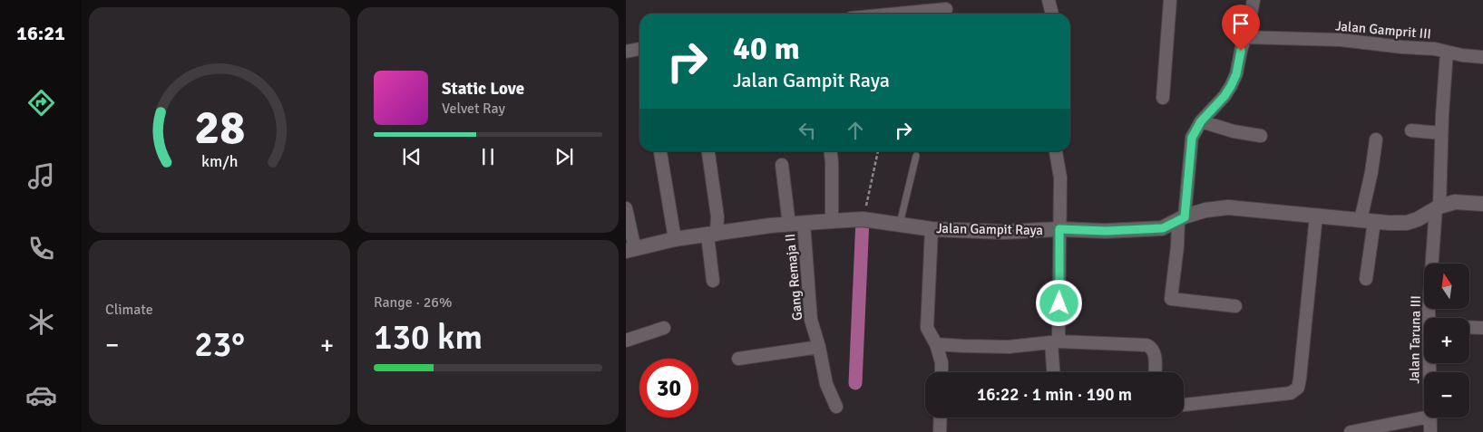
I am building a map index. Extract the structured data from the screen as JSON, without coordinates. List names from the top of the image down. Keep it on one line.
{"streets":{"street":["Jalan Gamprit III","Jalan Gampit Raya","Gang Remaja II","Jalan Taruna III"]},"crossings":[["Jalan Gamprit III","Jalan Gampit Raya"],["Jalan Gamprit III","Jalan Taruna III"],["Jalan Gampit Raya","Gang Remaja II"],["Jalan Gampit Raya","Jalan Taruna III"]],"north":"top","page":{"tabs":"16:21","turn":["40 m","Jalan Gampit Raya"],"song":["Static Love","Velvet Ray"],"tile":["Climate",["Range · 26%","130 km"]],"map_buttons":["+","−"],"heat":["−","23°","+"],"limit":"30","trip":"16:22 · 1 min · 190 m","gauge":["28","km/h"]}}
